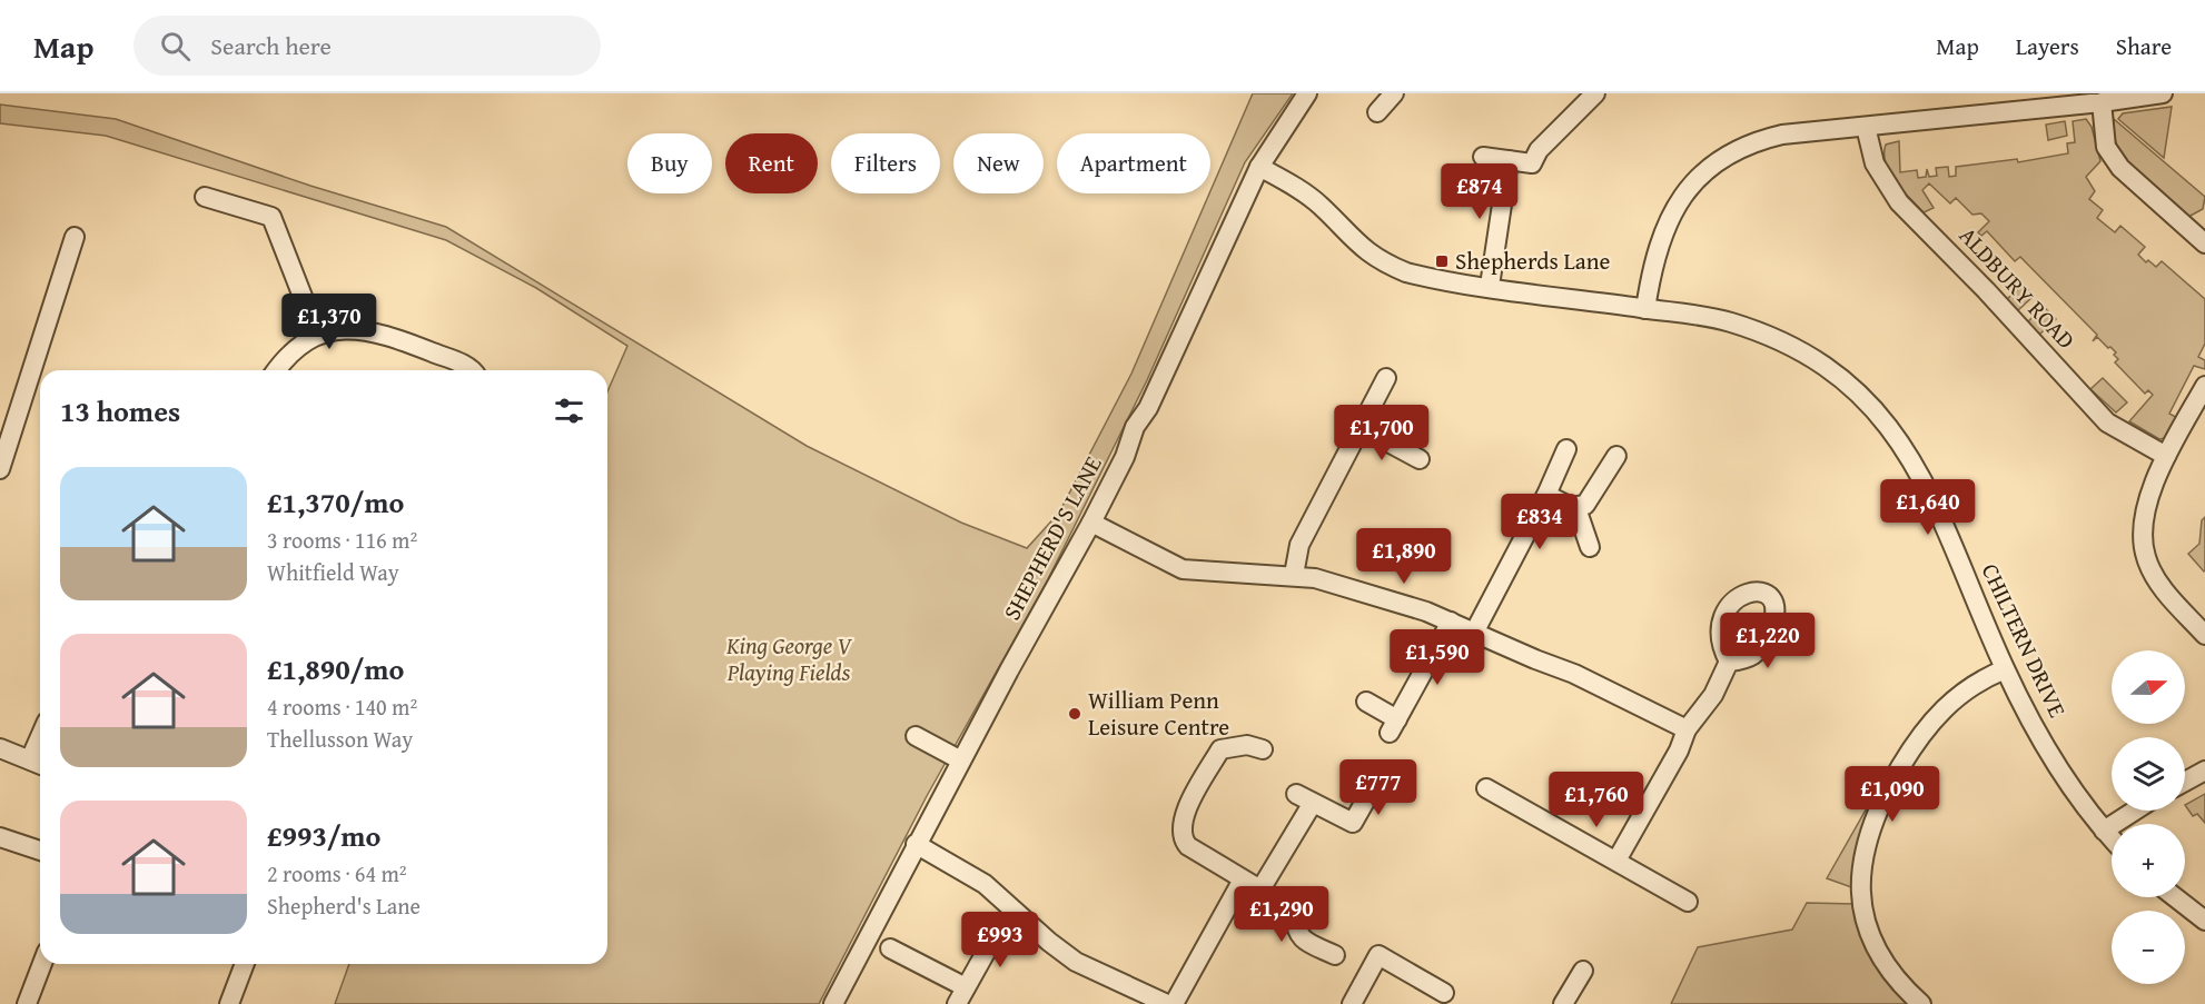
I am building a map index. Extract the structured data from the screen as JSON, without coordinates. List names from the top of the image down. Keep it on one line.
{"streets":{"street":["ALDBURY ROAD","SHEPHERD'S LANE","CHILTERN DRIVE"]},"crossings":[["SHEPHERD'S LANE","CHILTERN DRIVE"]],"parks":["King George V Playing Fields"],"places":{"transit":["Shepherds Lane"],"other":["William Penn Leisure Centre"]},"north":"right","page":{"header":"Map","search":"Search here","nav":["Map","Layers","Share"],"chip":["Buy","Rent","Filters","New","Apartment"],"price":["£874","£1,370","£1,700","£1,640","£834","£1,890","£1,220","£1,590","£777","£1,090","£1,760","£1,290","£993"],"heading":"13 homes","list":[{"name":"£1,370/mo","note":"3 rooms · 116 m² · Whitfield Way"},{"name":"£1,890/mo","note":"4 rooms · 140 m² · Thellusson Way"},{"name":"£993/mo","note":"2 rooms · 64 m² · Shepherd's Lane"}],"map_buttons":["+","−"]}}
